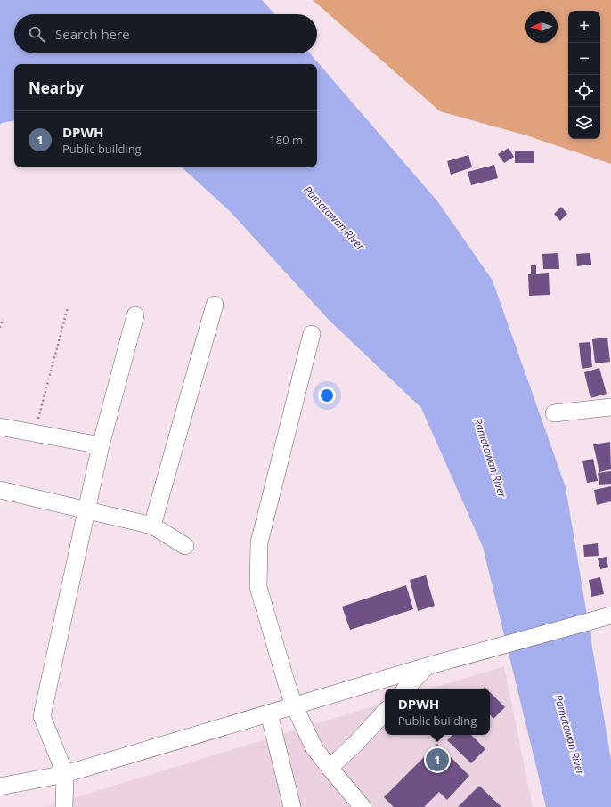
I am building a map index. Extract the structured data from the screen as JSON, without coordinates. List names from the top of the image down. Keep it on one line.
{"water":["Pamatawan River"],"north":"left","page":{"map_buttons":["+","−"],"search":"Search here","heading":"Nearby","list":[{"mark":"1","name":"DPWH","note":"Public building","value":"180 m"}],"popup":["DPWH","Public building"],"pins":"1"}}
